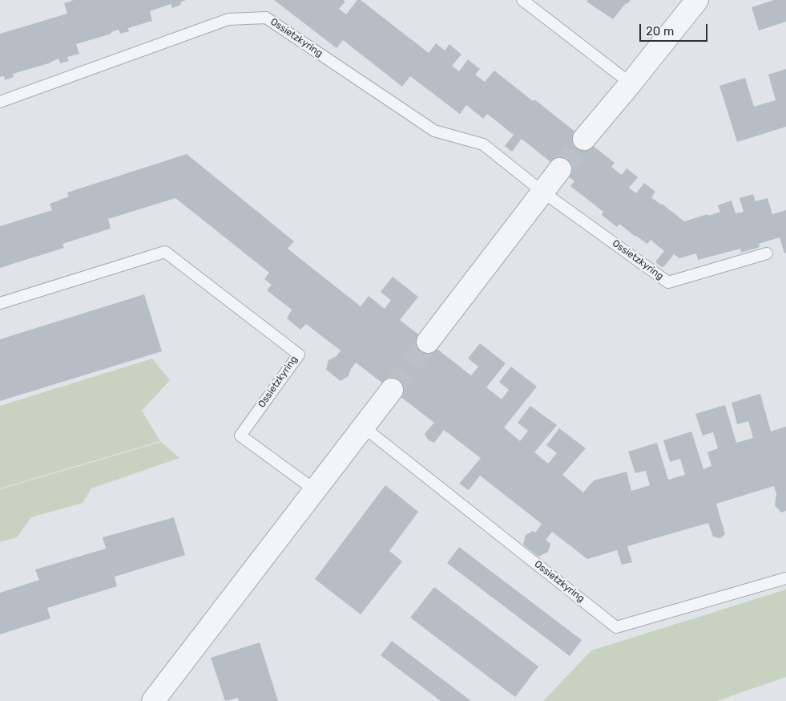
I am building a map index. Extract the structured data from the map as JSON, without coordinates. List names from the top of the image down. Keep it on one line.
{"streets":{"lane":["Ossietzkyring"]},"scale_bar":"20 m"}
